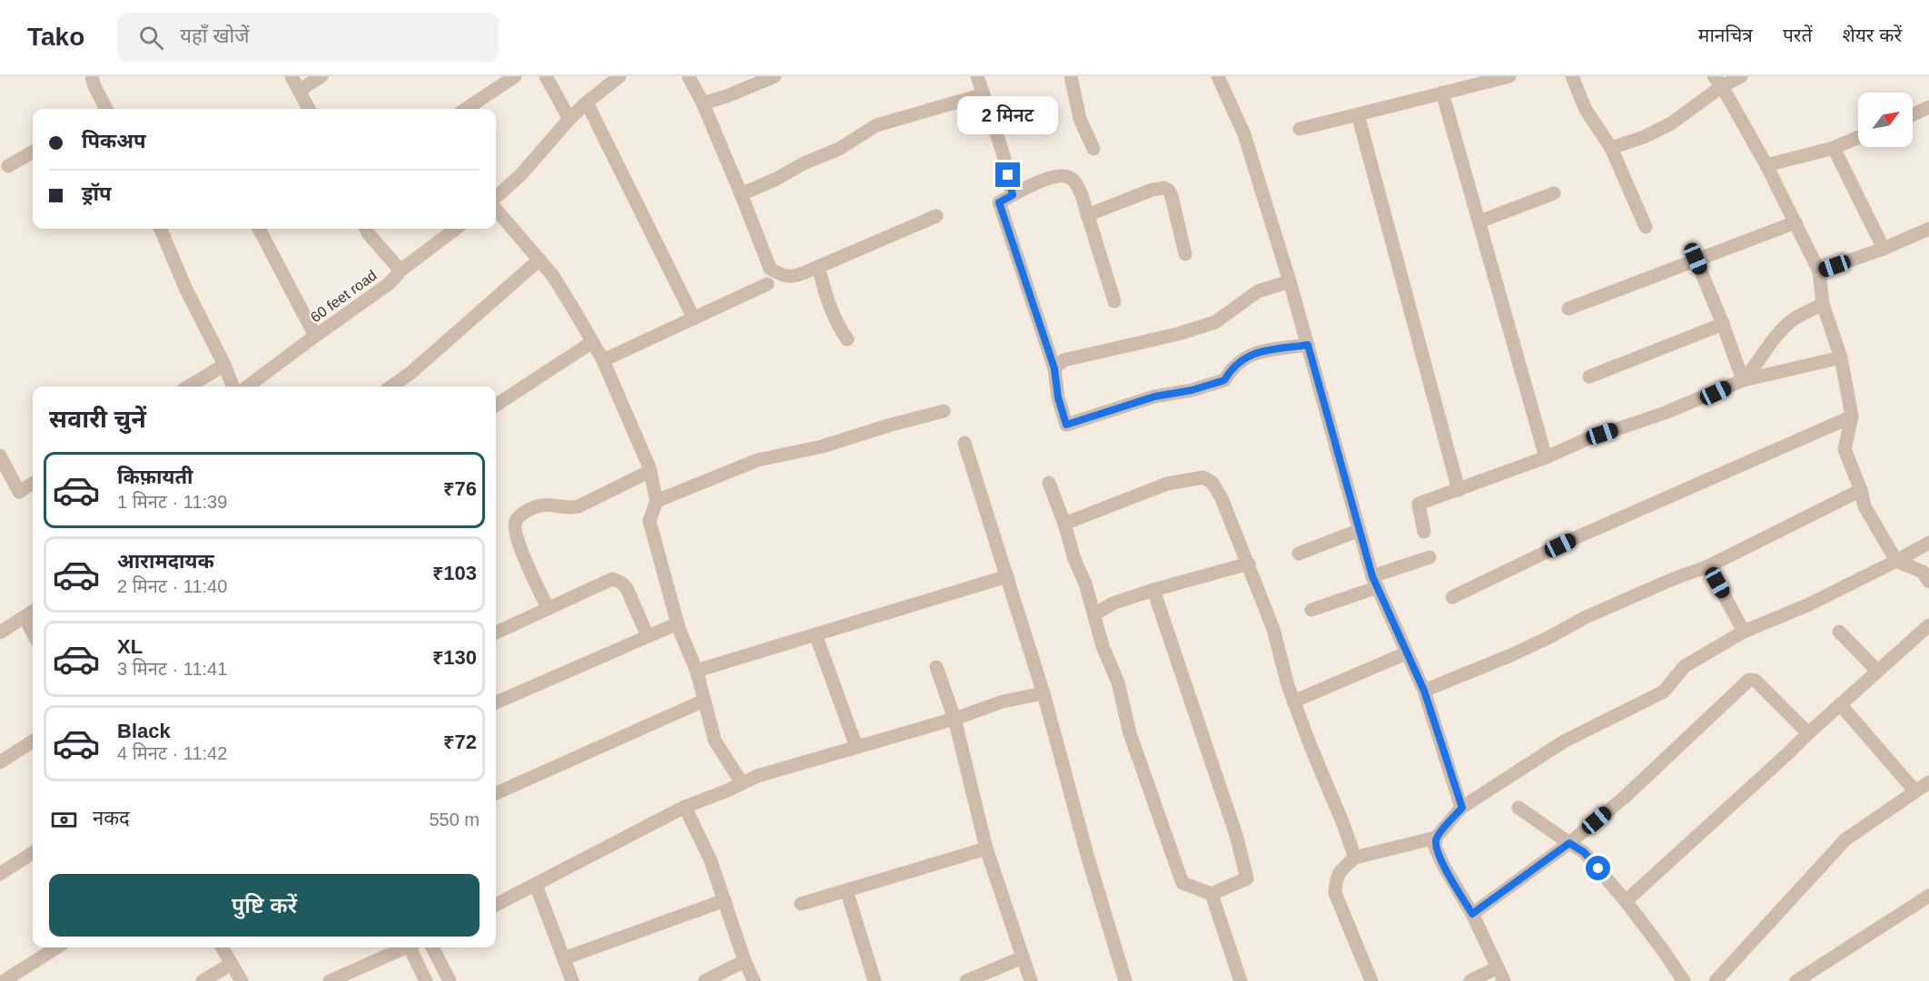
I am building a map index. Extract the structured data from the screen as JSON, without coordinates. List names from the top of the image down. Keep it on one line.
{"streets":{"street":["60 feet road"]},"north":"top right","page":{"header":"Tako","search":"यहाँ खोजें","nav":["मानचित्र","परतें","शेयर करें"],"bubble":"2 मिनट","banner":["पिकअप","ड्रॉप"],"heading":"सवारी चुनें","list":[{"name":"किफ़ायती","note":"1 मिनट · 11:39","value":"₹76"},{"name":"आरामदायक","note":"2 मिनट · 11:40","value":"₹103"},{"name":"XL","note":"3 मिनट · 11:41","value":"₹130"},{"name":"Black","note":"4 मिनट · 11:42","value":"₹72"}],"pay":["नकद","550 m"],"buttons":"पुष्टि करें"}}
